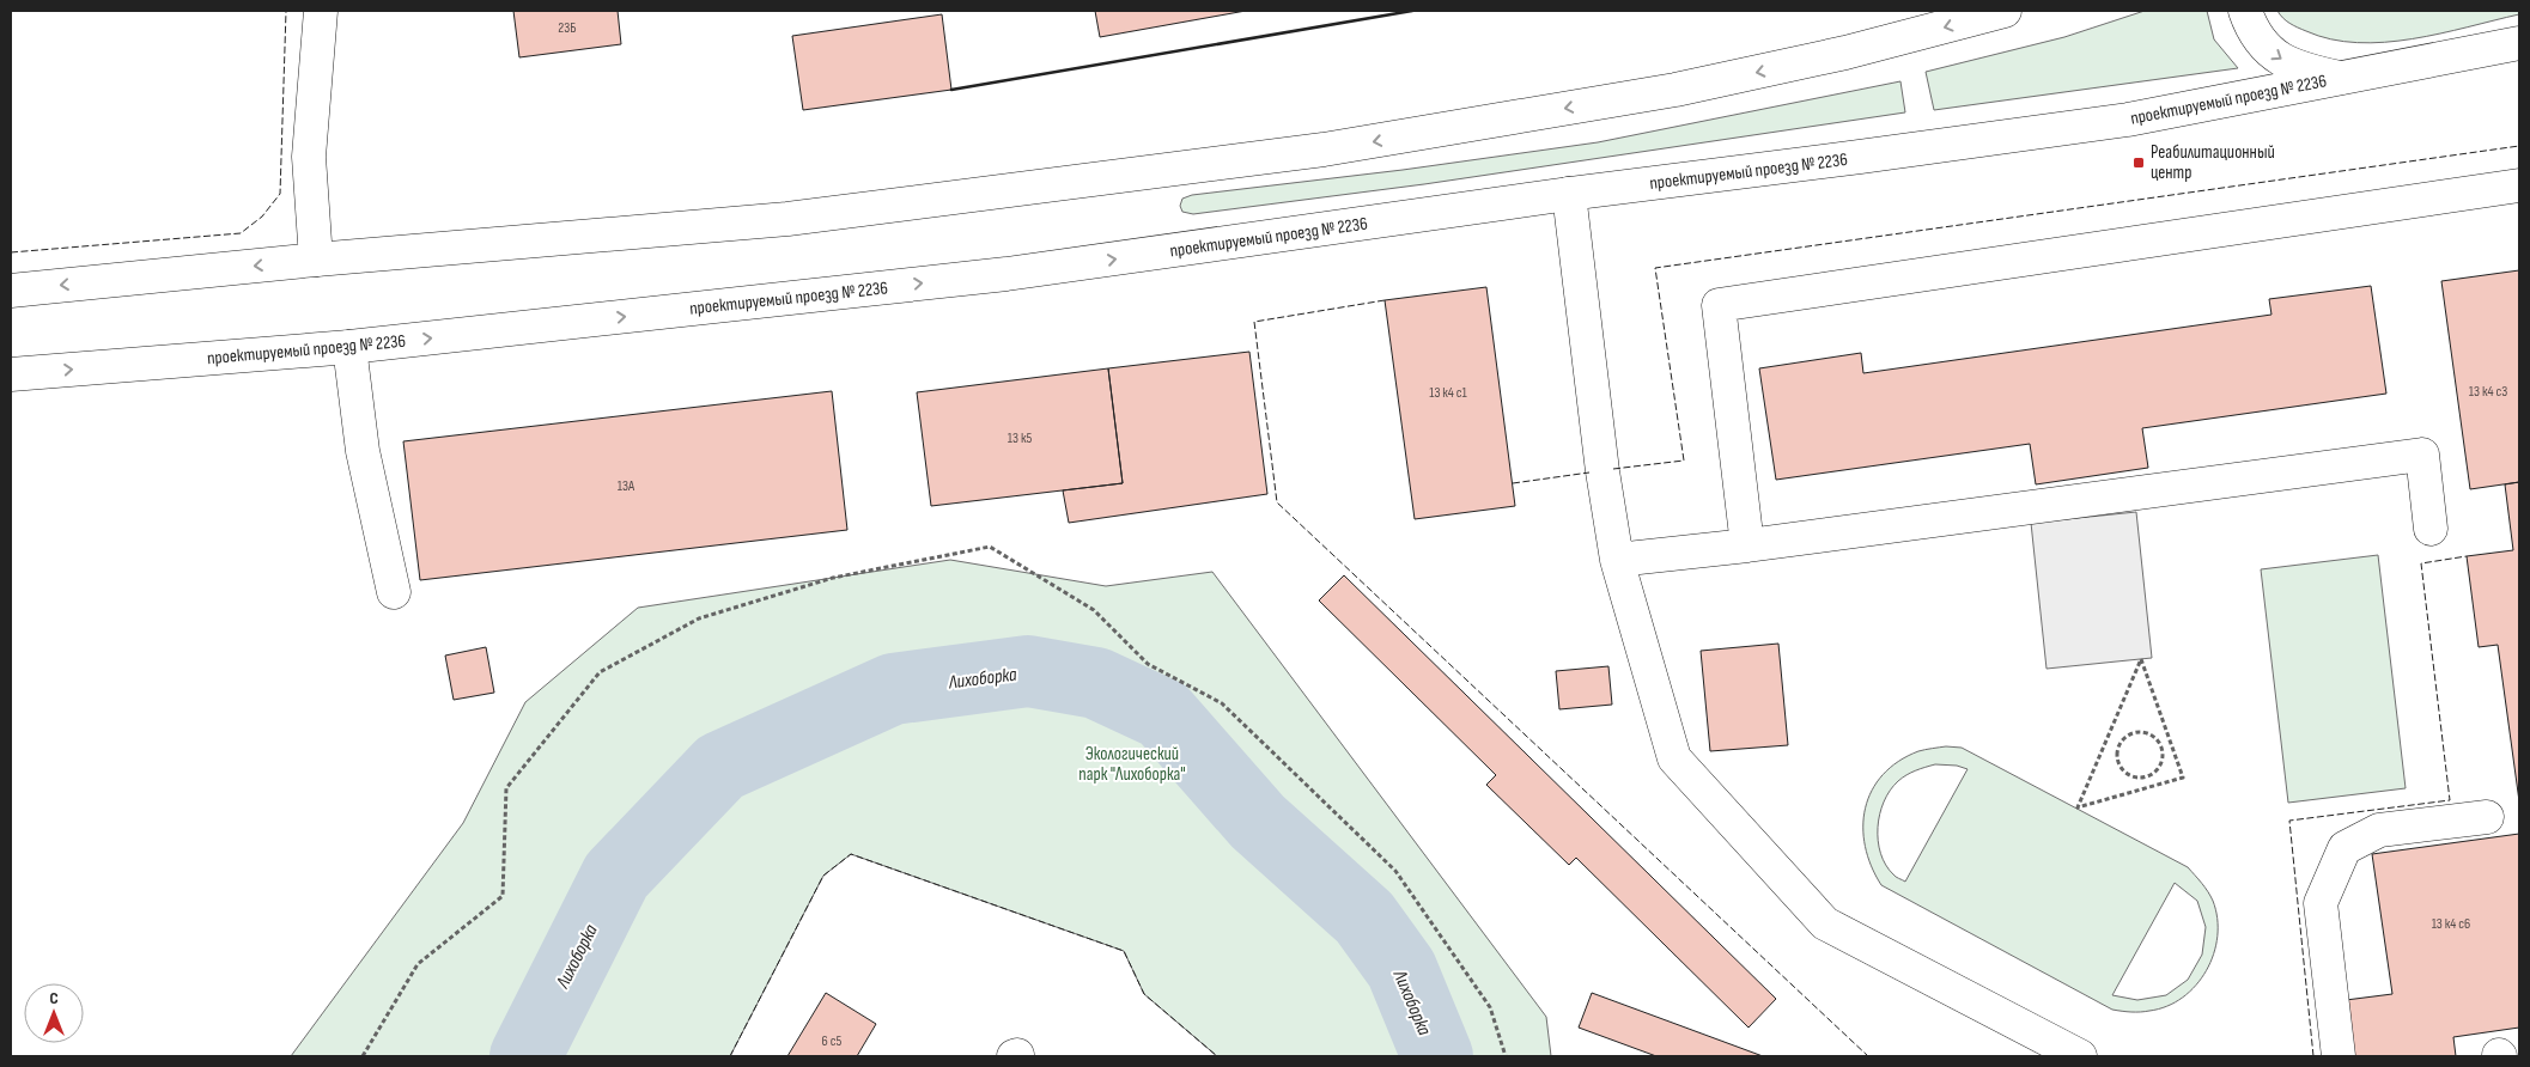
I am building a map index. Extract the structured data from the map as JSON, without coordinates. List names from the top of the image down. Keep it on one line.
{"streets":{"main road":["проектируемый проезд № 2236"]},"water":["Лихоборка"],"parks":["Экологический парк \"Лихоборка\""],"places":{"transit":["Реабилитационный центр"]},"house_numbers":["23Б","13 к4 с3","13 к4 с1","13 к5","13А","13 к4 с6","6 с5"],"north":"top"}
